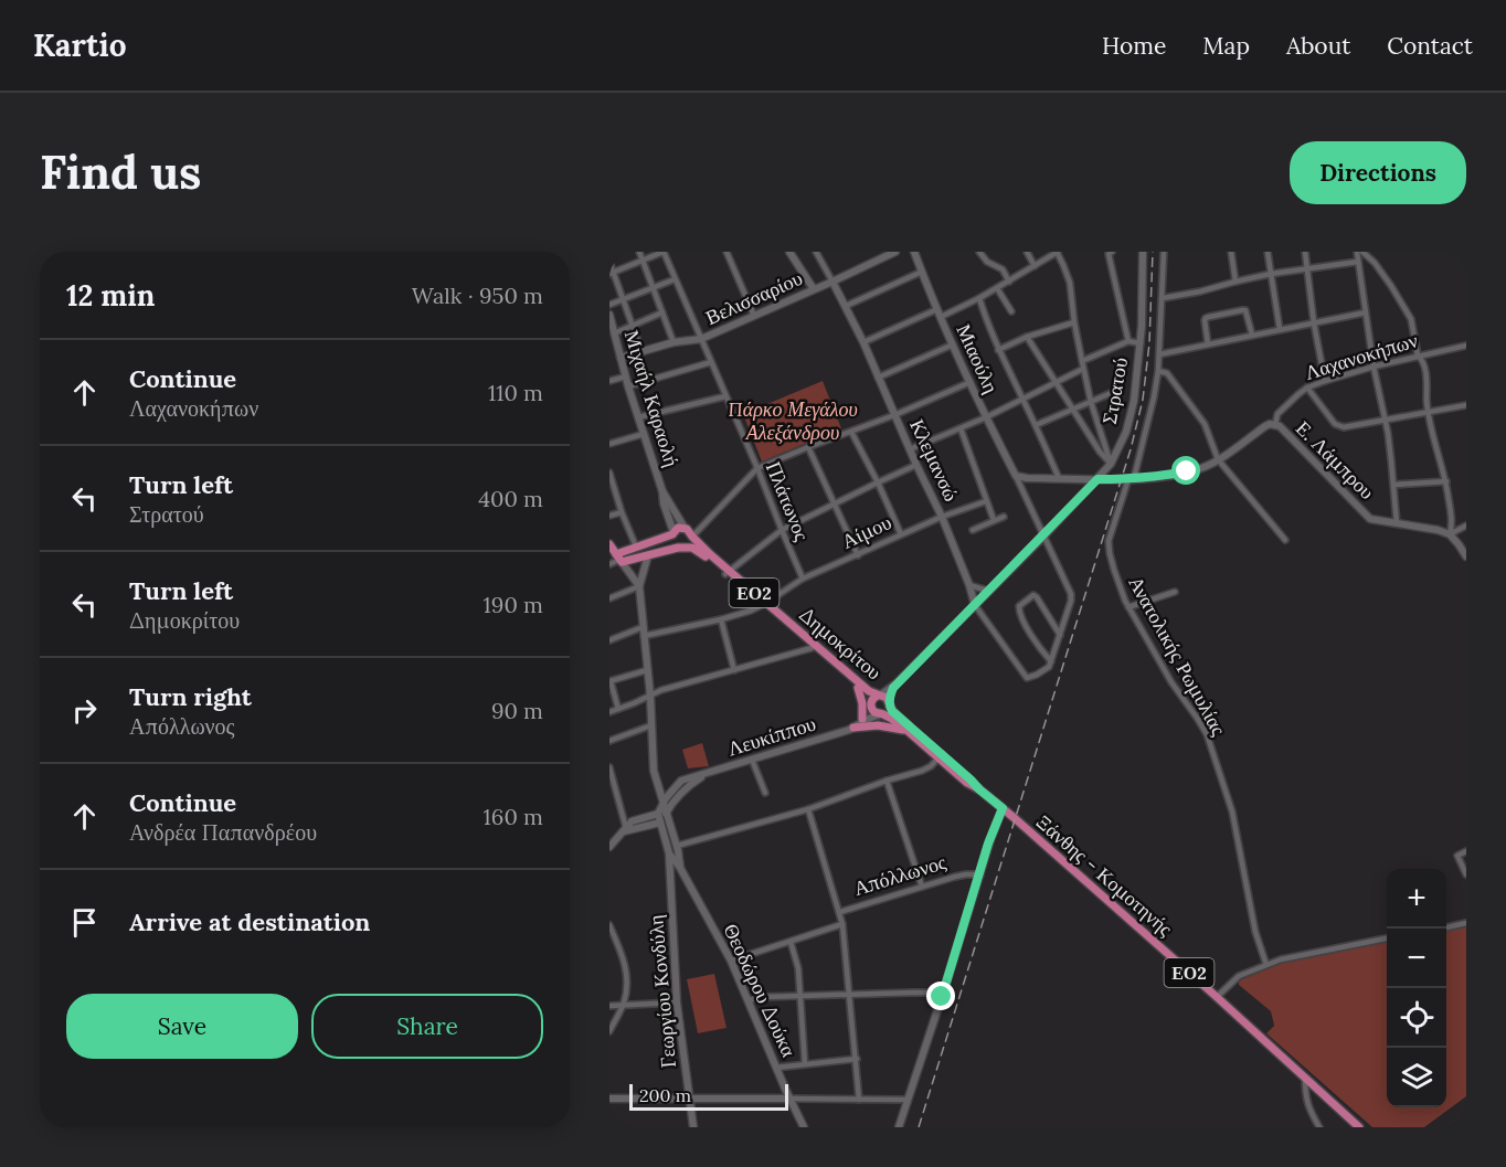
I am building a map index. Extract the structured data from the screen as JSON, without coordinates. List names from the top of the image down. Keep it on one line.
{"streets":{"main road":["ΕΟ2","Δημοκρίτου","Ξάνθης - Κομοτηνής"],"street":["Βελισσαρίου","Λαχανοκήπων","Μιαούλη","Στρατού","Μιχαήλ Καραολή","Κλεμανσώ","Ε. Λάμπρου","Πλάτωνος","Αίμου","Ανατολικής Ρωμυλίας","Λευκίππου","Απόλλωνος","Θεοδώρου Δούκα","Γεωργίου Κονδύλη"]},"crossings":[["Βελισσαρίου","Μιχαήλ Καραολή"],["Βελισσαρίου","Κλεμανσώ"],["Βελισσαρίου","Πλάτωνος"],["Λαχανοκήπων","Στρατού"],["Λαχανοκήπων","Ε. Λάμπρου"],["Λαχανοκήπων","Ανατολικής Ρωμυλίας"],["Στρατού","Κλεμανσώ"],["Στρατού","ΕΟ2"],["Στρατού","Δημοκρίτου"],["Στρατού","Λευκίππου"],["Μιχαήλ Καραολή","ΕΟ2"],["Μιχαήλ Καραολή","Δημοκρίτου"],["Κλεμανσώ","Αίμου"],["Πλάτωνος","Αίμου"],["Αίμου","Δημοκρίτου"],["Αίμου","Θεοδώρου Δούκα"],["ΕΟ2","Δημοκρίτου"],["ΕΟ2","Λευκίππου"],["Δημοκρίτου","Λευκίππου"],["Δημοκρίτου","Ξάνθης - Κομοτηνής"],["Λευκίππου","Θεοδώρου Δούκα"],["Απόλλωνος","Θεοδώρου Δούκα"],["Θεοδώρου Δούκα","Γεωργίου Κονδύλη"]],"parks":["Πάρκο Μεγάλου Αλεξάνδρου"],"scale_bar":"200 m","page":{"header":"Kartio","nav":["Home","Map","About","Contact"],"buttons":["Directions",["Save","Share"]],"title":"Find us","heading":["12 min","Walk · 950 m"],"list":[["Continue","Λαχανοκήπων","110 m"],["Turn left","Στρατού","400 m"],["Turn left","Δημοκρίτου","190 m"],["Turn right","Απόλλωνος","90 m"],["Continue","Ανδρέα Παπανδρέου","160 m"],"Arrive at destination"],"map_buttons":["+","−"],"scale":"200 m"}}
